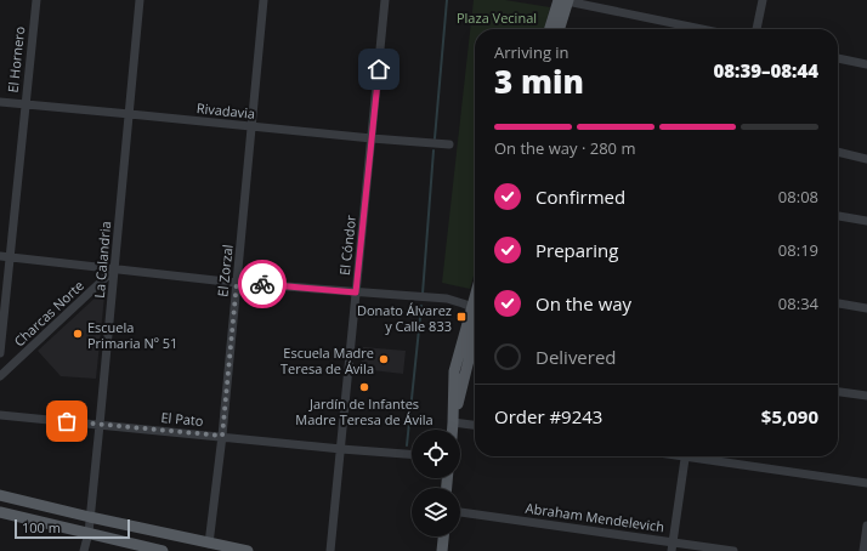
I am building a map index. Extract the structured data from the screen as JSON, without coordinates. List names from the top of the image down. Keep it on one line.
{"streets":{"street":["El Hornero","Rivadavia","El Cóndor","La Calandria","El Zorzal","Charcas Norte","El Pato","Abraham Mendelevich"]},"crossings":[["El Hornero","Rivadavia"],["Rivadavia","El Cóndor"],["Rivadavia","La Calandria"],["Rivadavia","El Zorzal"],["El Cóndor","El Pato"],["La Calandria","Charcas Norte"],["La Calandria","El Pato"],["El Zorzal","El Pato"]],"parks":["Plaza Vecinal"],"places":{"transit":["Donato Álvarez y Calle 833"],"other":["Escuela Primaria Nº 51","Escuela Madre Teresa de Ávila","Jardín de Infantes Madre Teresa de Ávila"]},"scale_bar":"100 m","page":{"heading":["3 min","Arriving in","08:39–08:44"],"panel":["Order #9243","$5,090"],"bar":"On the way · 280 m","list":[["Confirmed","08:08"],["Preparing","08:19"],["On the way","08:34"],"Delivered"],"scale":"100 m"}}
